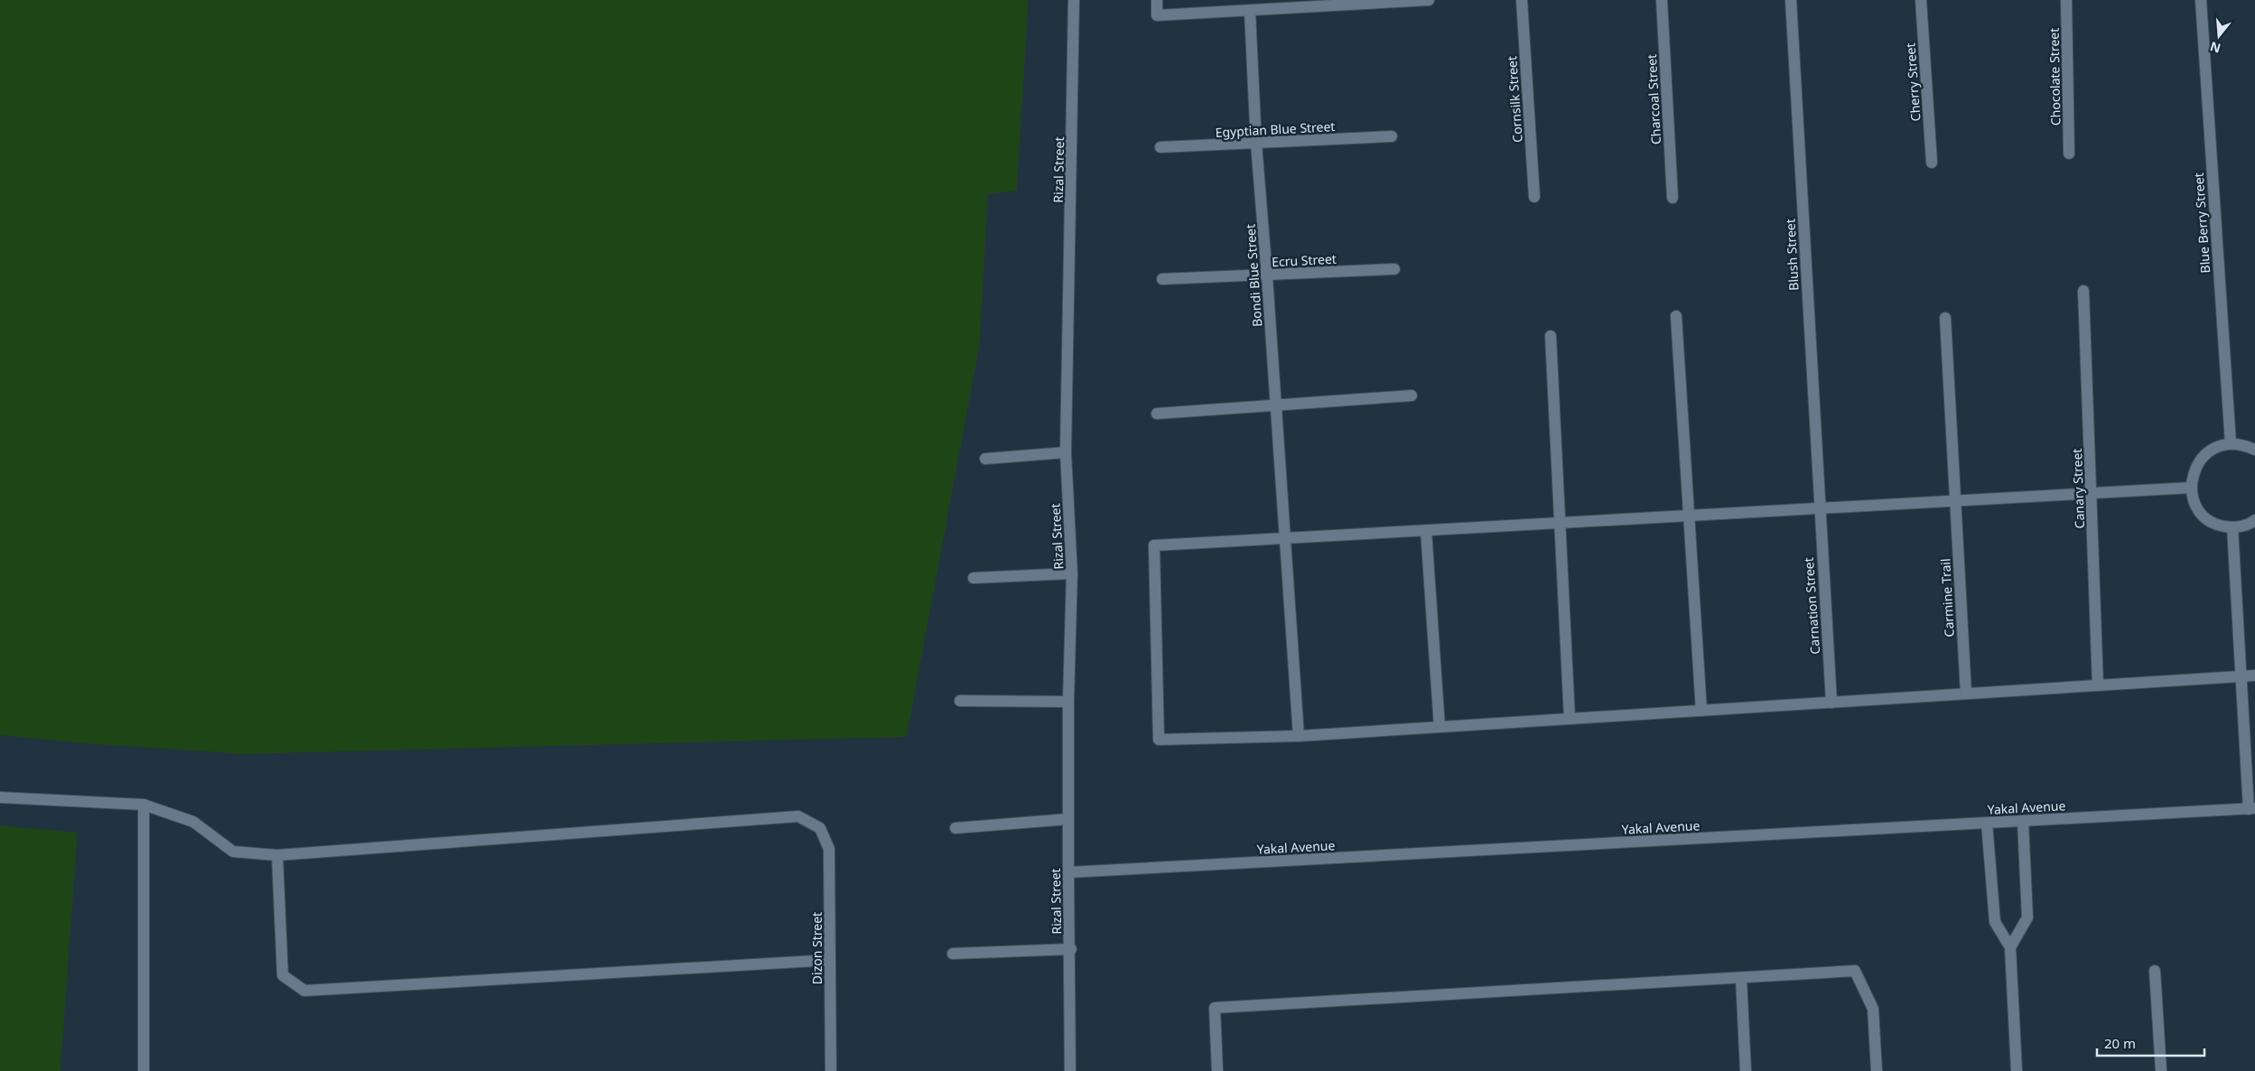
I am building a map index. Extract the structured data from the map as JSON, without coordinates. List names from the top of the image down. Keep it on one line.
{"streets":{"street":["Chocolate Street","Cherry Street","Cornsilk Street","Charcoal Street","Egyptian Blue Street","Rizal Street","Blue Berry Street","Blush Street","Ecru Street","Bondi Blue Street","Canary Street","Carmine Trail","Carnation Street","Yakal Avenue","Dizon Street"]},"crossings":[["Egyptian Blue Street","Bondi Blue Street"],["Rizal Street","Yakal Avenue"],["Blush Street","Carnation Street"],["Ecru Street","Bondi Blue Street"]],"scale_bar":"20 m","north":"bottom"}
